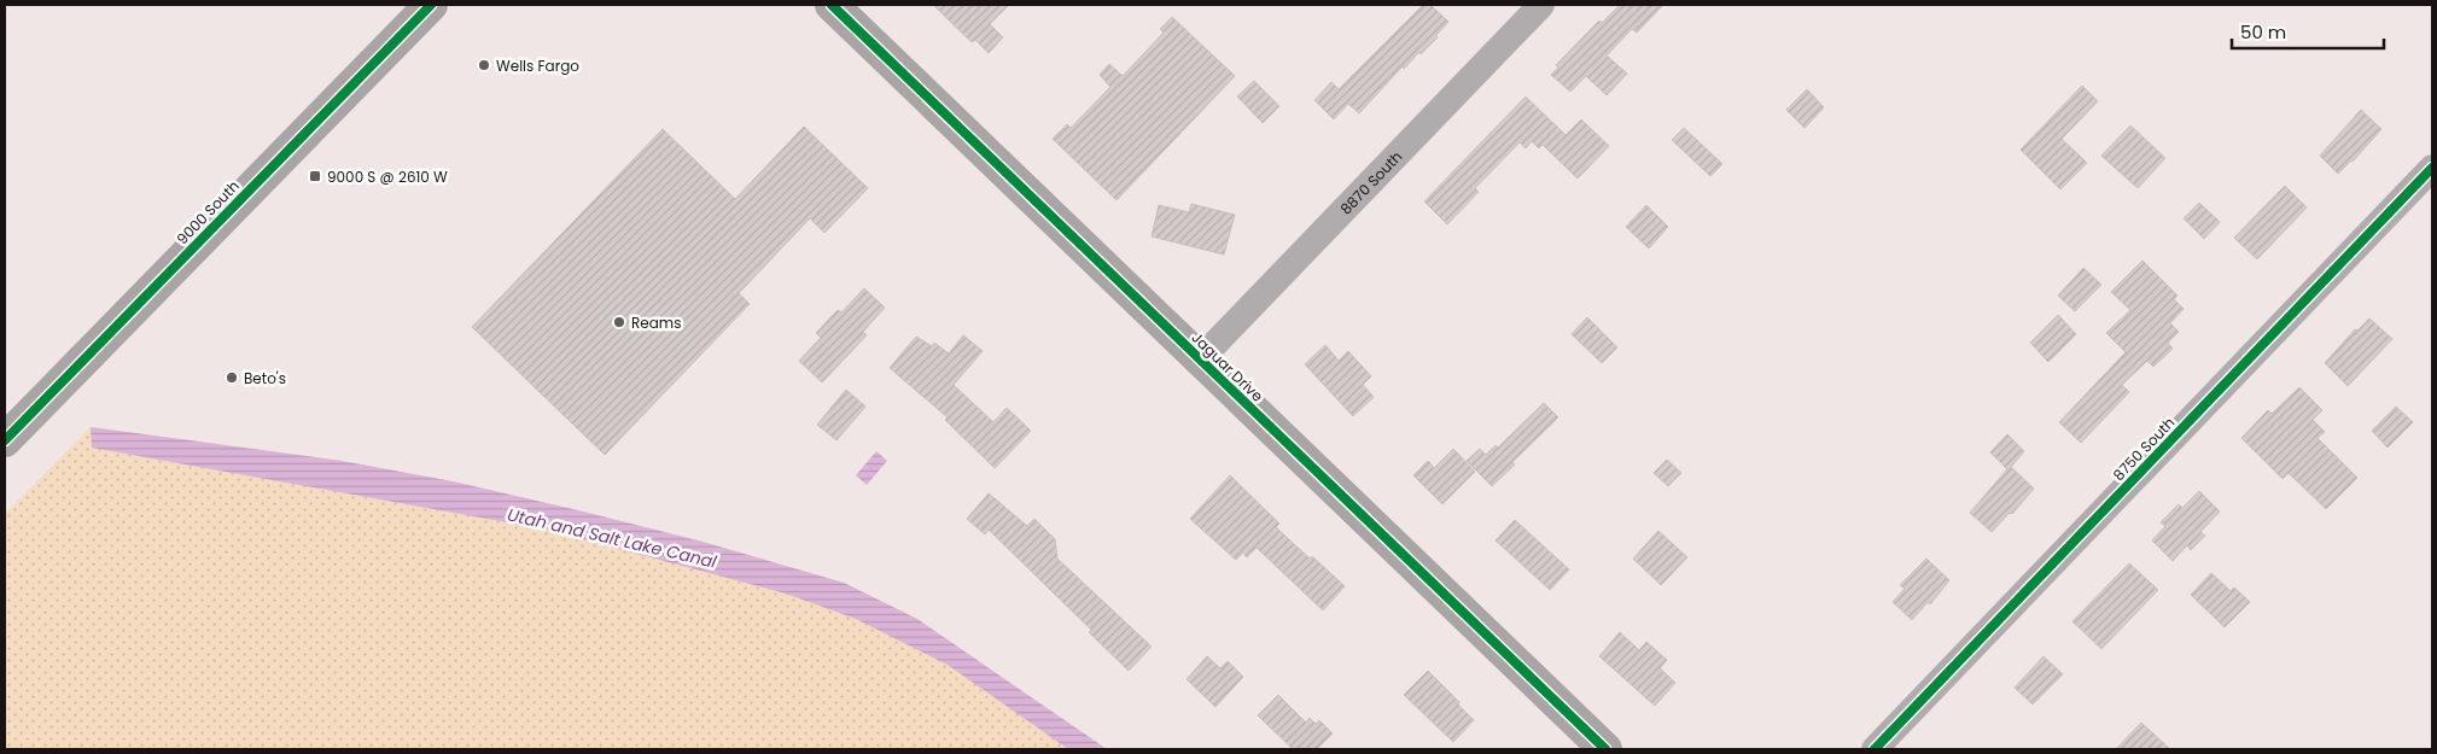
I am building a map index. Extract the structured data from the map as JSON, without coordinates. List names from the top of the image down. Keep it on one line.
{"streets":{"main road":["9000 South","Jaguar Drive"],"street":["8870 South","8750 South"]},"crossings":[["8870 South","Jaguar Drive"]],"water":["Utah and Salt Lake Canal"],"places":{"other":["Wells Fargo","Reams","Beto's"],"transit":["9000 S @ 2610 W"]},"scale_bar":"50 m"}
